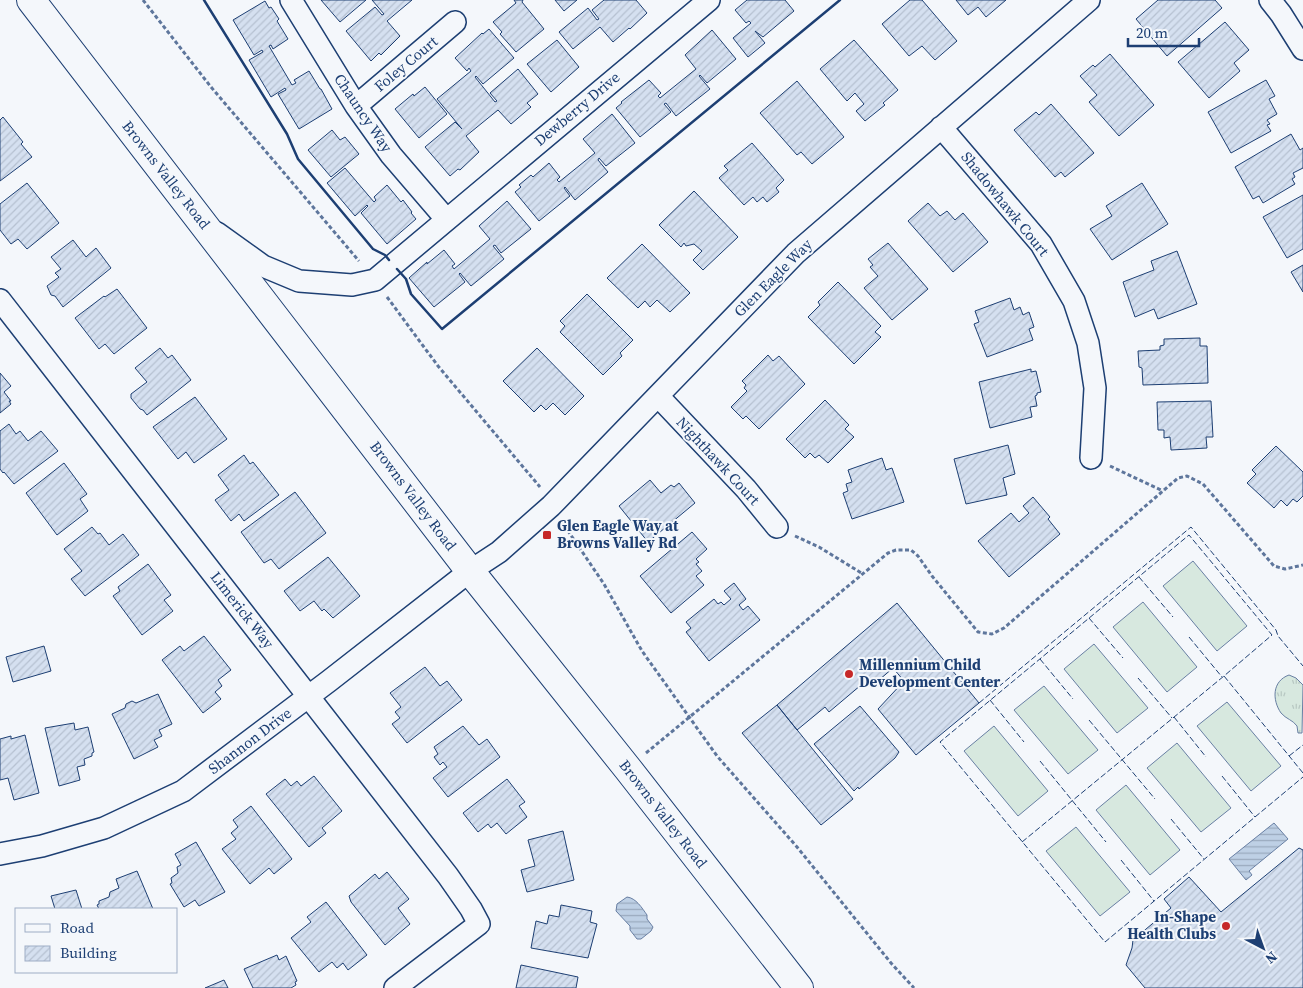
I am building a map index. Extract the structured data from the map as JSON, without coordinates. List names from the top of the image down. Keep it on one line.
{"streets":{"main road":["Browns Valley Road"],"street":["Foley Court","Dewberry Drive","Chauncy Way","Shadowhawk Court","Glen Eagle Way","Nighthawk Court","Limerick Way","Shannon Drive"]},"crossings":[["Foley Court","Chauncy Way"],["Dewberry Drive","Chauncy Way"],["Browns Valley Road","Glen Eagle Way"],["Browns Valley Road","Shannon Drive"],["Shadowhawk Court","Glen Eagle Way"],["Glen Eagle Way","Nighthawk Court"],["Glen Eagle Way","Shannon Drive"],["Limerick Way","Shannon Drive"]],"places":{"transit":["Glen Eagle Way at Browns Valley Rd"],"other":["Millennium Child Development Center","In-Shape Health Clubs"]},"legend":["Road","Building"],"scale_bar":"20 m","north":"bottom right"}
